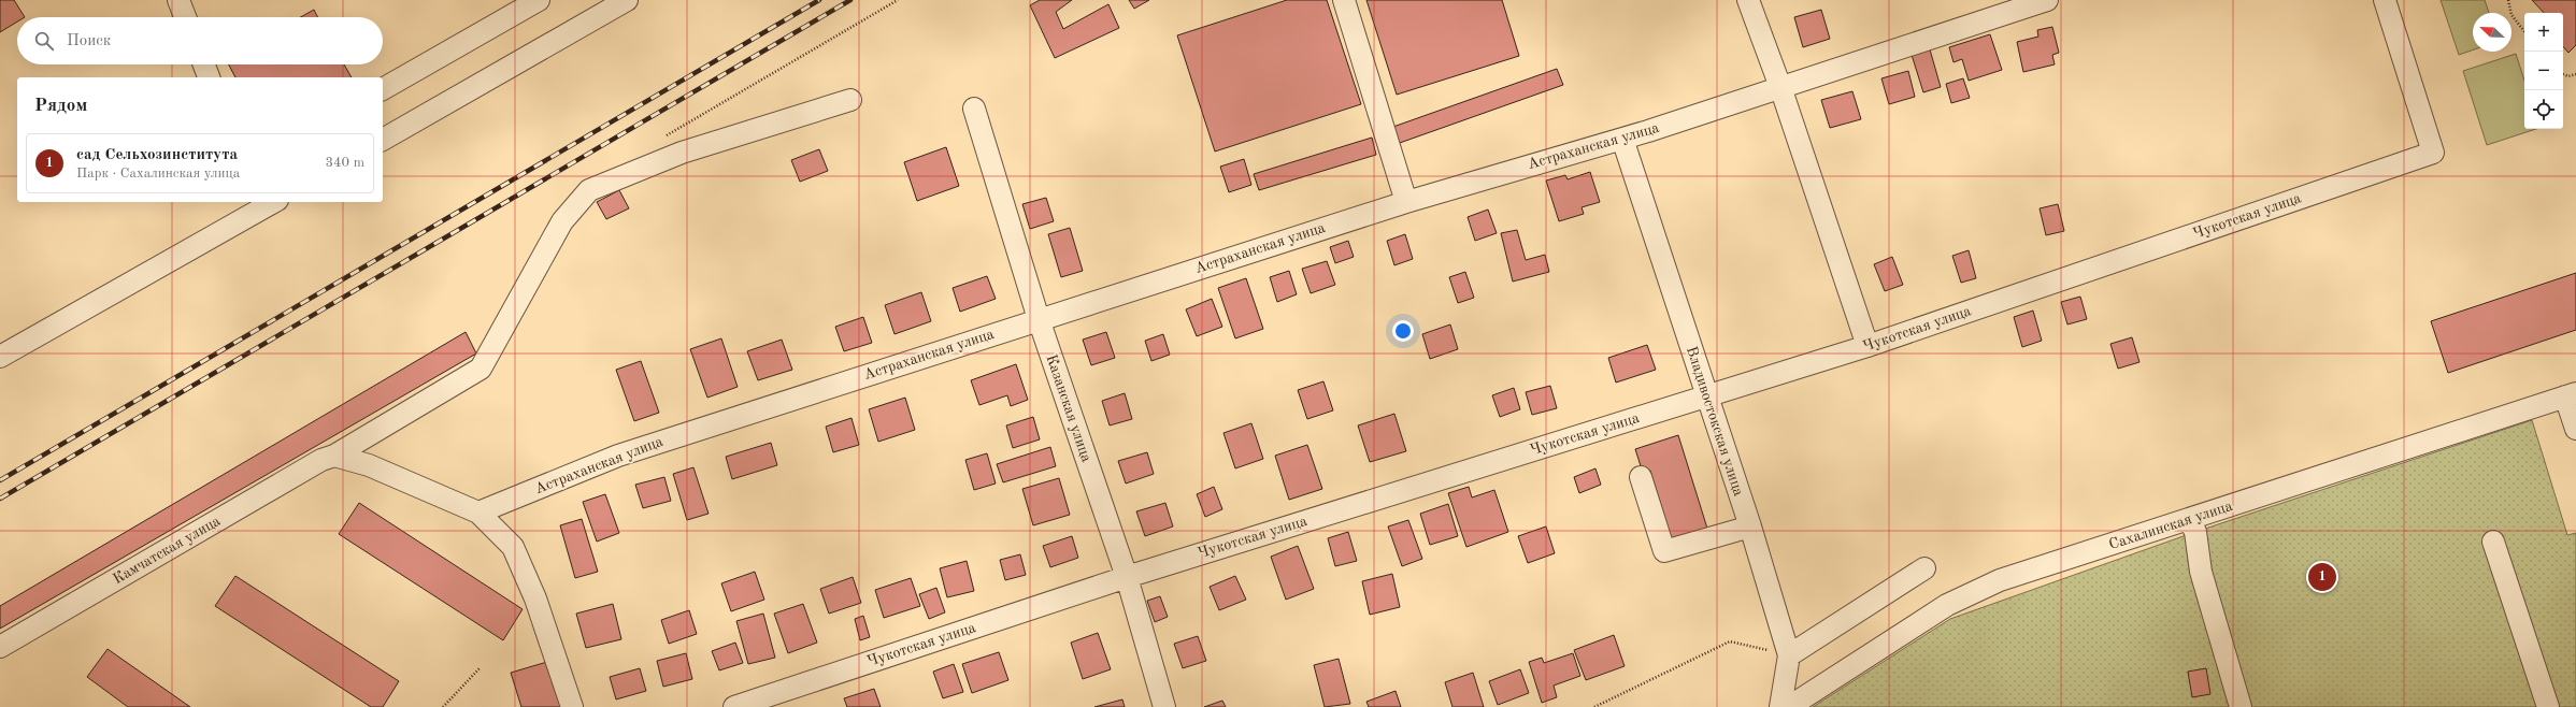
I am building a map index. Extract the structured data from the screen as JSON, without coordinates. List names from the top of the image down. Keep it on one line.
{"streets":{"street":["Астраханская улица","Чукотская улица","Казанская улица","Владивостокская улица","Сахалинская улица","Камчатская улица"]},"crossings":[["Астраханская улица","Казанская улица"],["Астраханская улица","Владивостокская улица"],["Чукотская улица","Казанская улица"],["Чукотская улица","Владивостокская улица"]],"north":"top left","page":{"map_buttons":["+","−"],"search":"Поиск","heading":"Рядом","list":[{"mark":"1","name":"сад Сельхозинститута","note":"Парк · Сахалинская улица","value":"340 m"}],"pins":"1"}}
